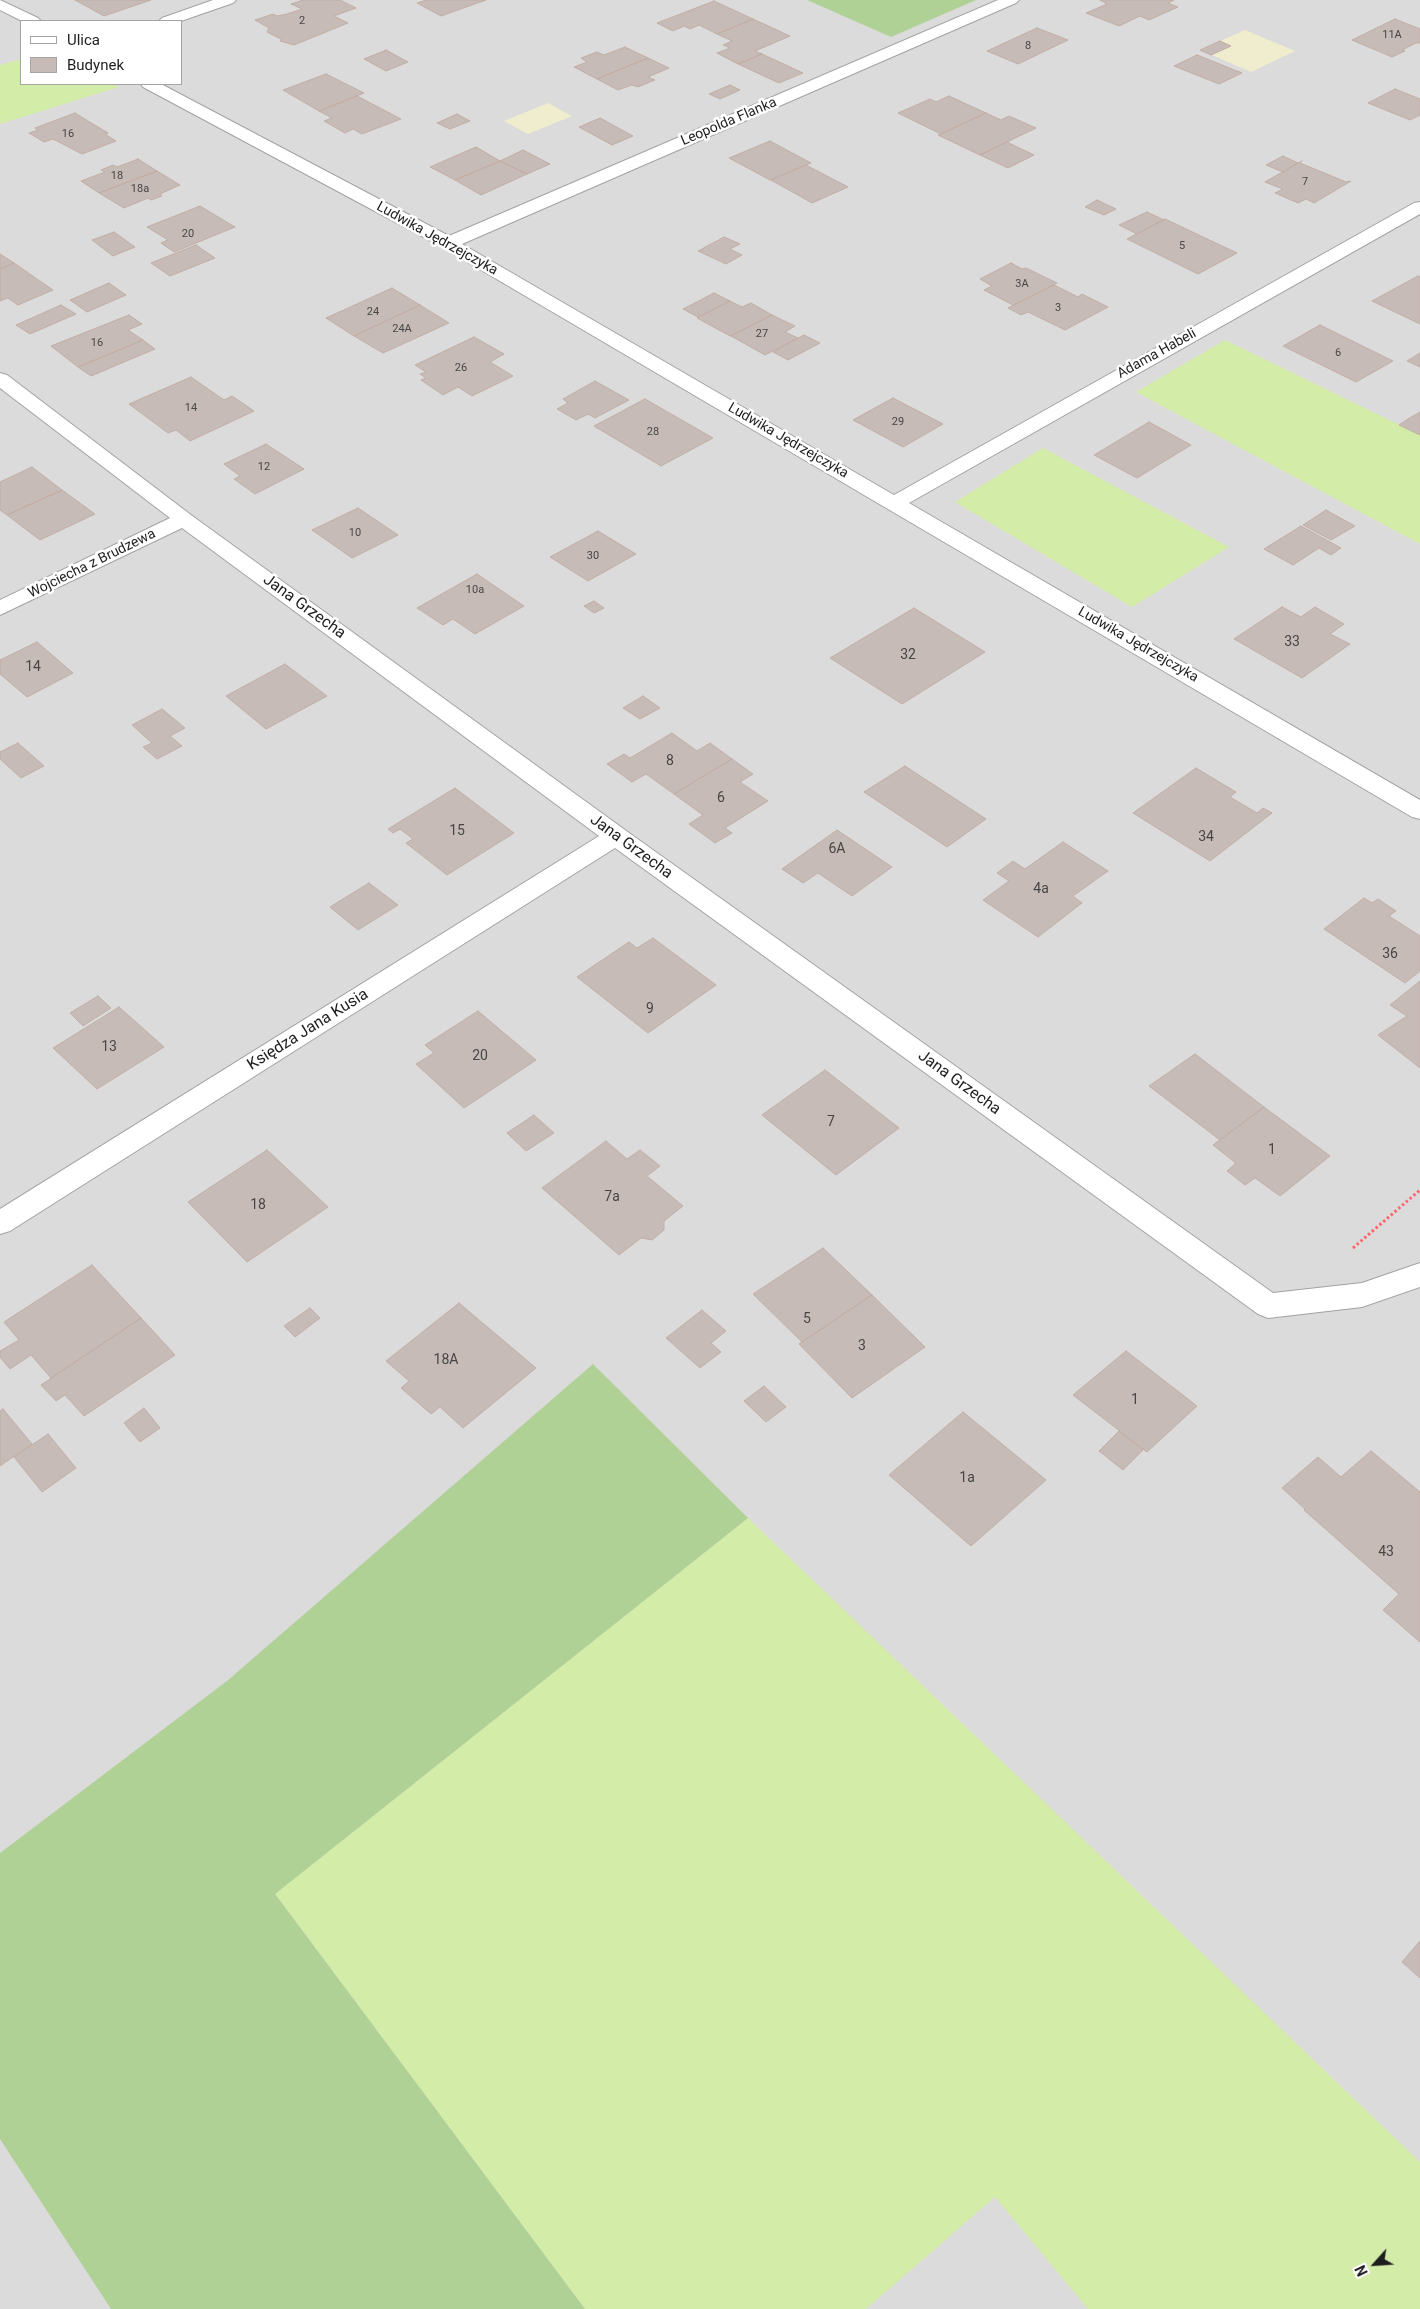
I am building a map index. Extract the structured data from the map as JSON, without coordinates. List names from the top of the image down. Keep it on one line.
{"streets":{"street":["Leopolda Flanka","Ludwika Jędrzejczyka","Adama Habeli","Wojciecha z Brudzewa","Jana Grzecha","Księdza Jana Kusia"]},"crossings":[["Leopolda Flanka","Ludwika Jędrzejczyka"],["Ludwika Jędrzejczyka","Adama Habeli"],["Wojciecha z Brudzewa","Jana Grzecha"],["Jana Grzecha","Księdza Jana Kusia"]],"house_numbers":["2","11A","8","16","18","7","18a","20","5","3A","3","24","24A","27","16","6","26","14","29","28","12","10","30","10a","33","32","14","8","6","15","34","6A","4a","36","9","13","20","7","1","7a","18","5","3","18A","1","1a","43"],"legend":["Ulica","Budynek"],"north":"bottom left"}
